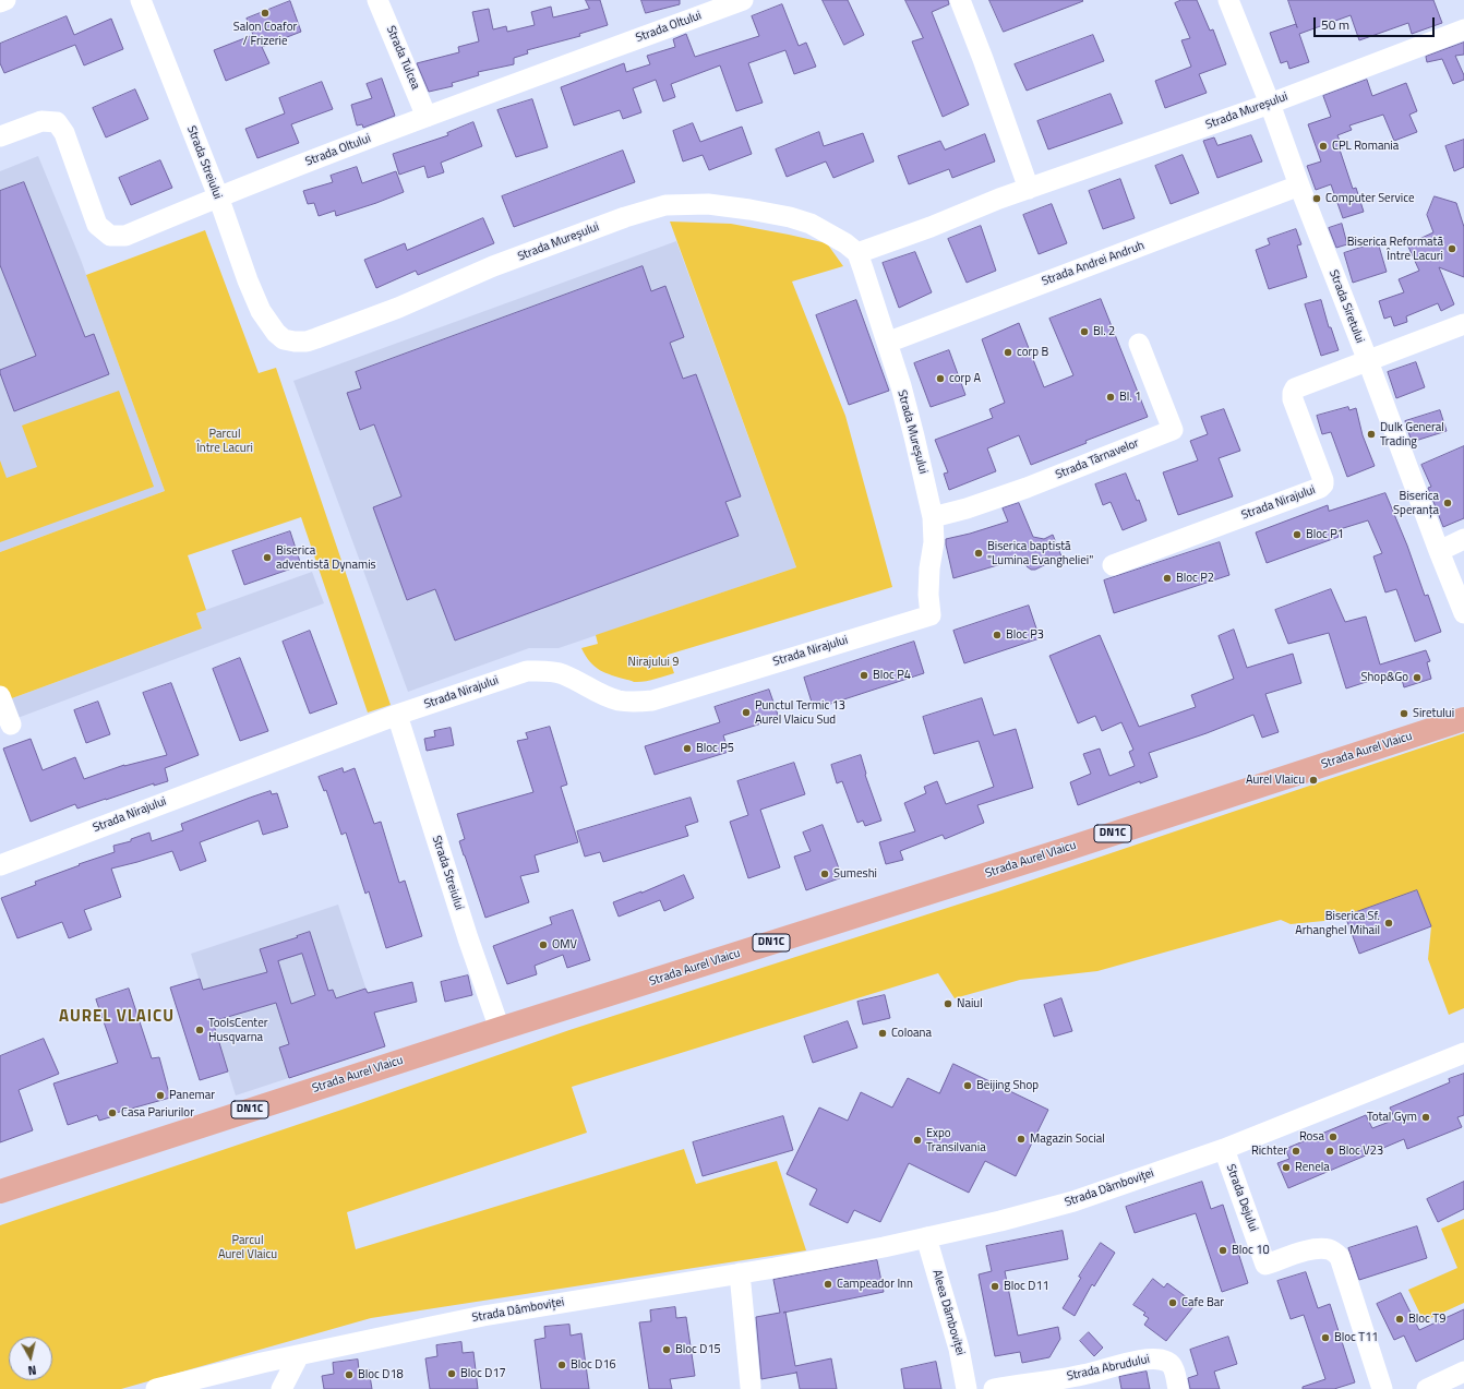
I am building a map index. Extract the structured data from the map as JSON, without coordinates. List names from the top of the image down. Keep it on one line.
{"streets":{"main road":["Strada Aurel Vlaicu","DN1C"],"street":["Strada Oltului","Strada Tulcea","Strada Mureșului","Strada Streiului","Strada Andrei Andruh","Strada Siretului","Strada Târnavelor","Strada Nirajului","Strada Dâmboviței","Strada Dejului","Aleea Dâmboviței","Strada Abrudului"]},"crossings":[["Strada Oltului","Strada Tulcea"],["Strada Oltului","Strada Streiului"],["Strada Mureșului","Strada Streiului"],["Strada Mureșului","Strada Andrei Andruh"],["Strada Mureșului","Strada Siretului"],["Strada Mureșului","Strada Târnavelor"],["Strada Mureșului","Strada Nirajului"],["Strada Streiului","Strada Nirajului"],["Strada Streiului","Strada Aurel Vlaicu"],["Strada Andrei Andruh","Strada Siretului"],["Strada Siretului","Strada Nirajului"],["Strada Dâmboviței","Strada Dejului"],["Strada Dâmboviței","Aleea Dâmboviței"]],"districts":["AUREL VLAICU"],"parks":["Parcul Între Lacuri","Nirajului 9","Parcul Aurel Vlaicu"],"places":["Salon Coafor / Frizerie","CPL Romania","Computer Service","Biserica Reformată Între Lacuri","Bl. 2","corp B","corp A","Bl. 1","Dulk General Trading","Biserica Speranța","Bloc P1","Biserica baptistă \"Lumina Evangheliei\"","Biserica adventistă Dynamis","Bloc P2","Bloc P3","Bloc P4","Shop&Go","Punctul Termic 13 Aurel Vlaicu Sud","Siretului","Bloc P5","Aurel Vlaicu","Sumeshi","Biserica Sf. Arhanghel Mihail","OMV","Naiul","ToolsCenter Husqvarna","Coloana","Beijing Shop","Panemar","Casa Pariurilor","Total Gym","Rosa","Magazin Social","Expo Transilvania","Richter","Bloc V23","Renela","Bloc 10","Campeador Inn","Bloc D11","Cafe Bar","Bloc T9","Bloc T11","Bloc D15","Bloc D16","Bloc D17","Bloc D18"],"scale_bar":"50 m","north":"bottom"}
